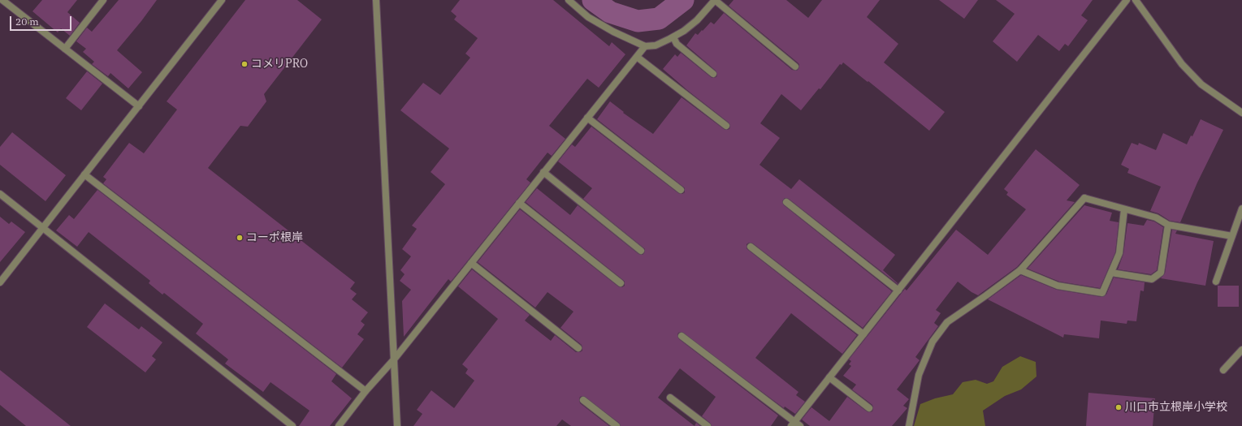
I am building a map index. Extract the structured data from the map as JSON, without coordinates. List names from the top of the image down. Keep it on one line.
{"places":["コメリPRO","コーポ根岸","川口市立根岸小学校"],"scale_bar":"20 m"}
